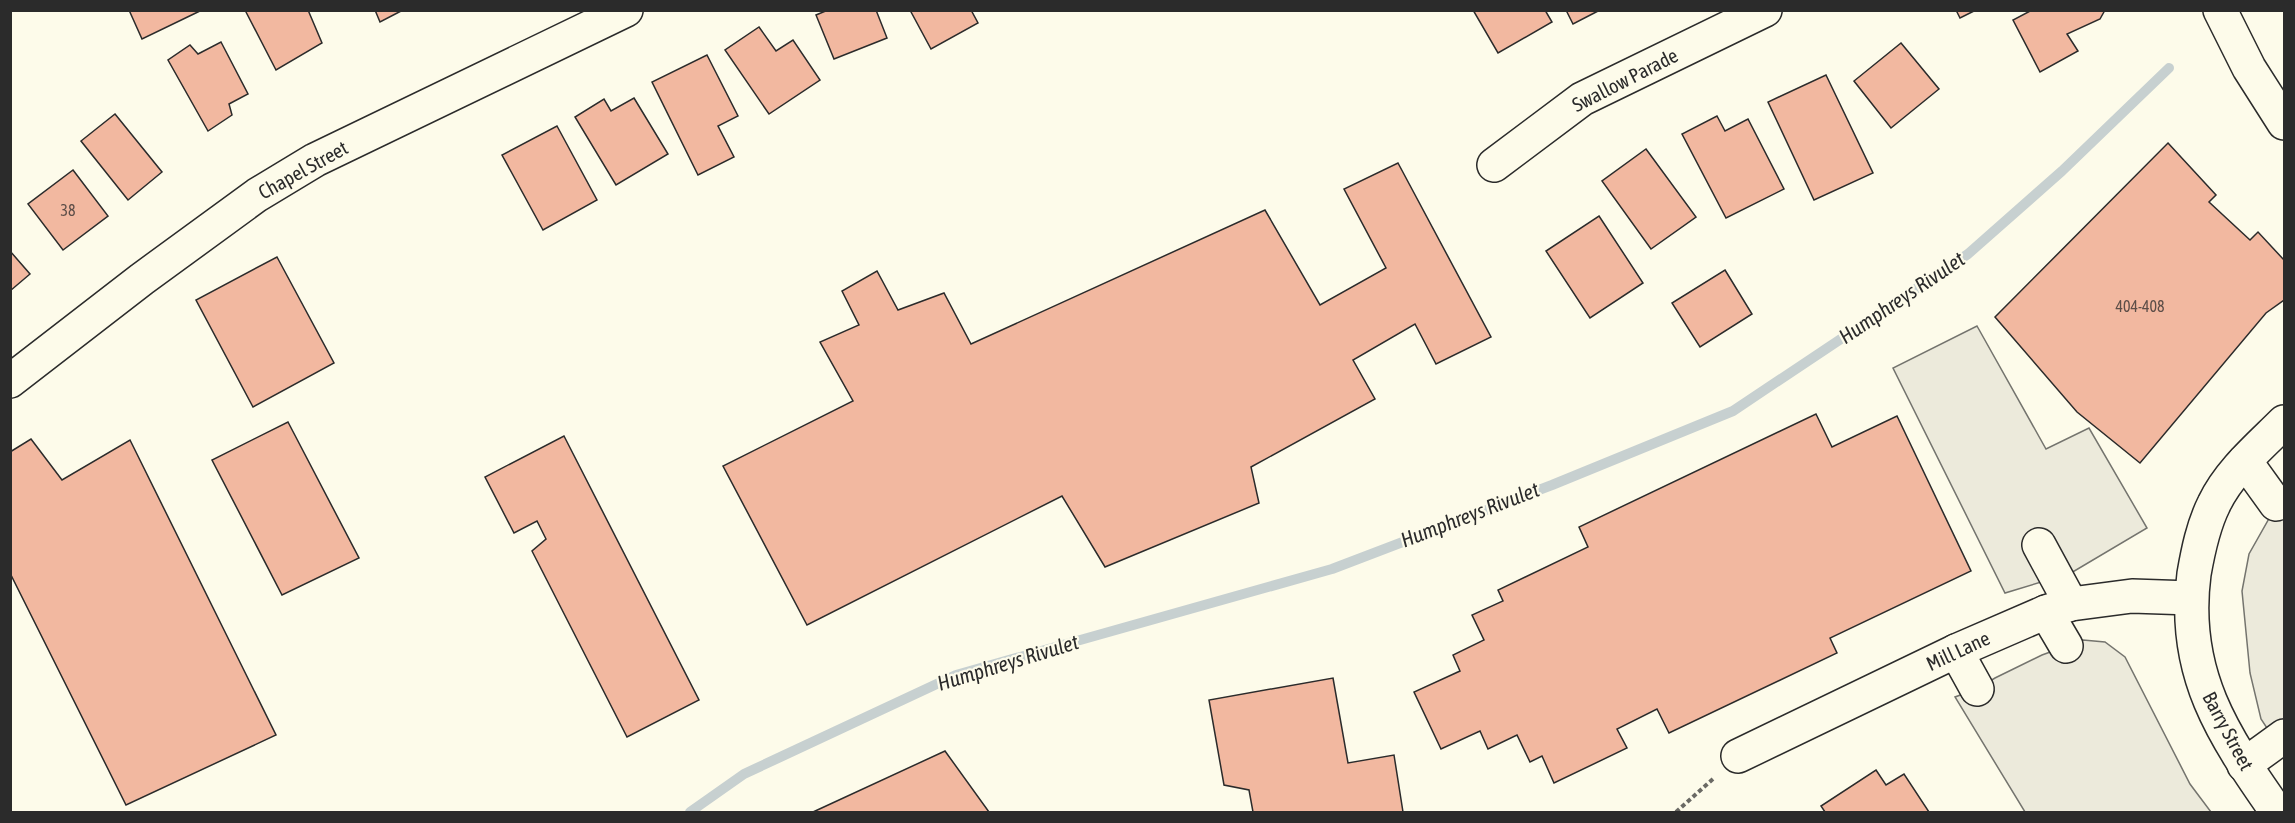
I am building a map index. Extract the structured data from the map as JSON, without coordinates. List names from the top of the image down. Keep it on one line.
{"streets":{"street":["Swallow Parade","Chapel Street","Mill Lane","Barry Street"]},"crossings":[["Mill Lane","Barry Street"]],"water":["Humphreys Rivulet"],"house_numbers":["38","404-408"]}
